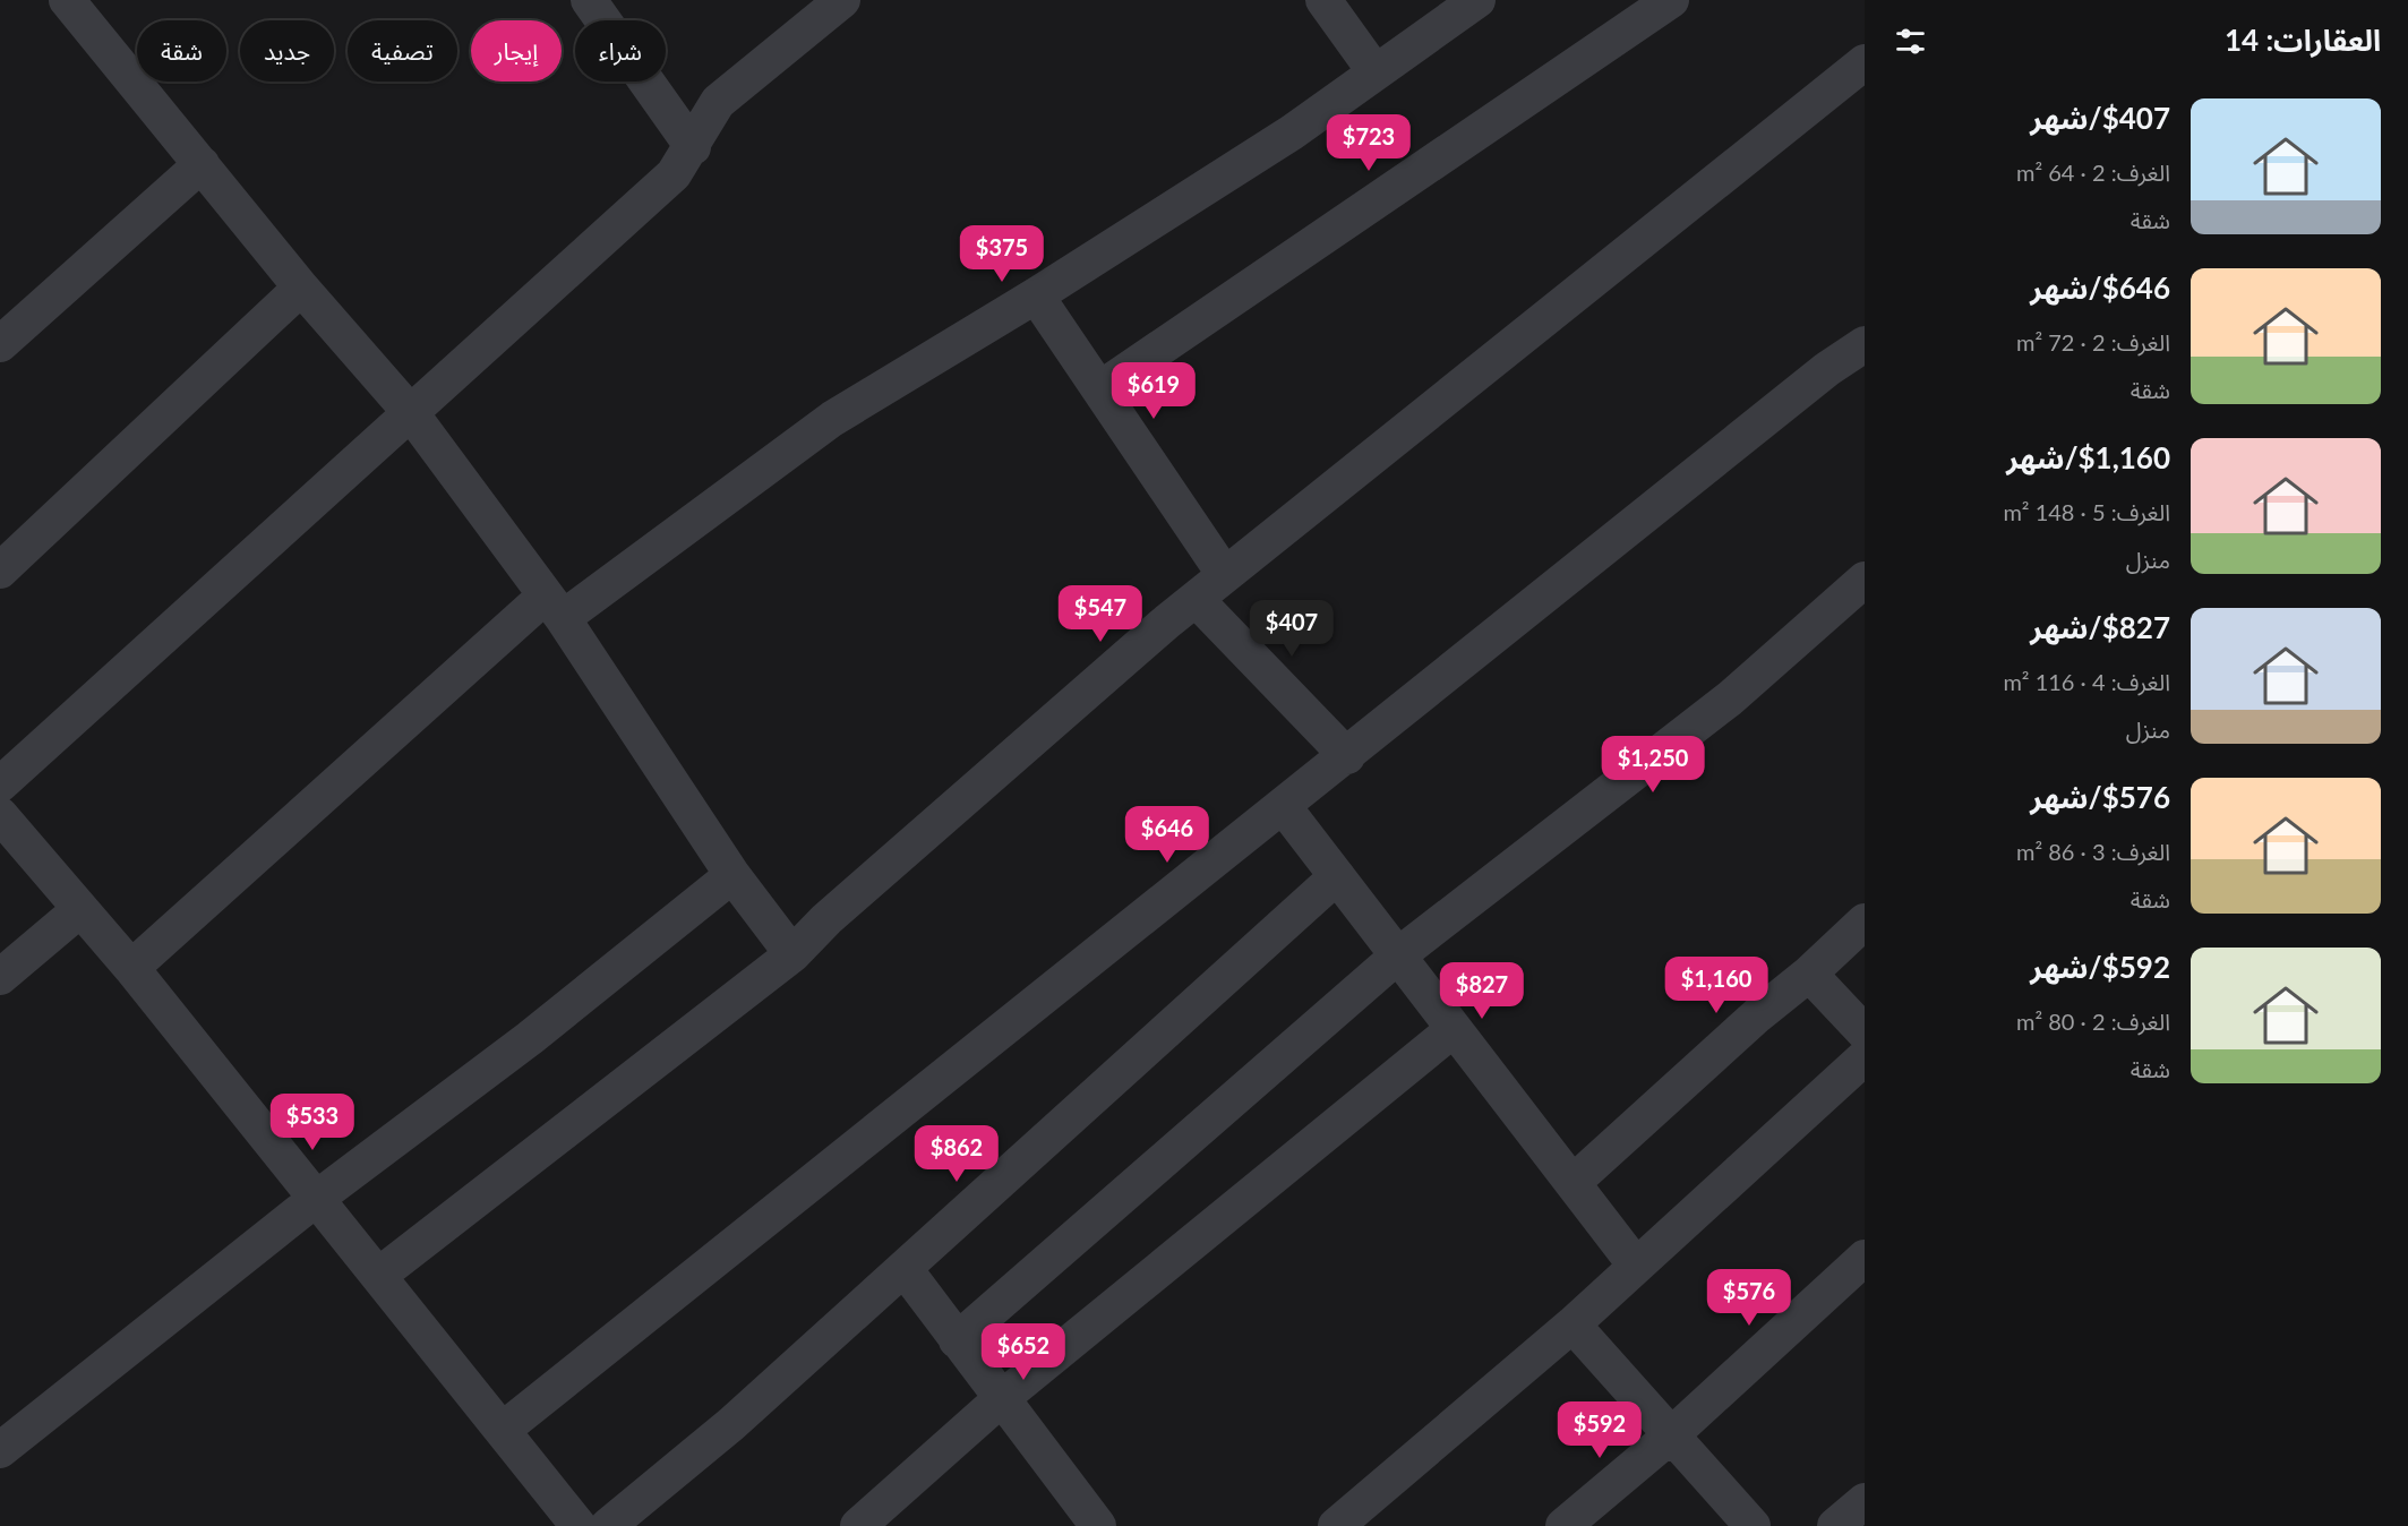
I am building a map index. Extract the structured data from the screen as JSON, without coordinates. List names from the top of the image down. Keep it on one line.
{"page":{"heading":"العقارات: 14","chip":["شراء","إيجار","تصفية","جديد","شقة"],"list":[{"name":"$407/شهر","note":"الغرف: 2 · 64 m² · شقة"},{"name":"$646/شهر","note":"الغرف: 2 · 72 m² · شقة"},{"name":"$1,160/شهر","note":"الغرف: 5 · 148 m² · منزل"},{"name":"$827/شهر","note":"الغرف: 4 · 116 m² · منزل"},{"name":"$576/شهر","note":"الغرف: 3 · 86 m² · شقة"},{"name":"$592/شهر","note":"الغرف: 2 · 80 m² · شقة"}],"price":["$723","$375","$619","$547","$407","$1,250","$646","$1,160","$827","$533","$862","$576","$652","$592"]}}
